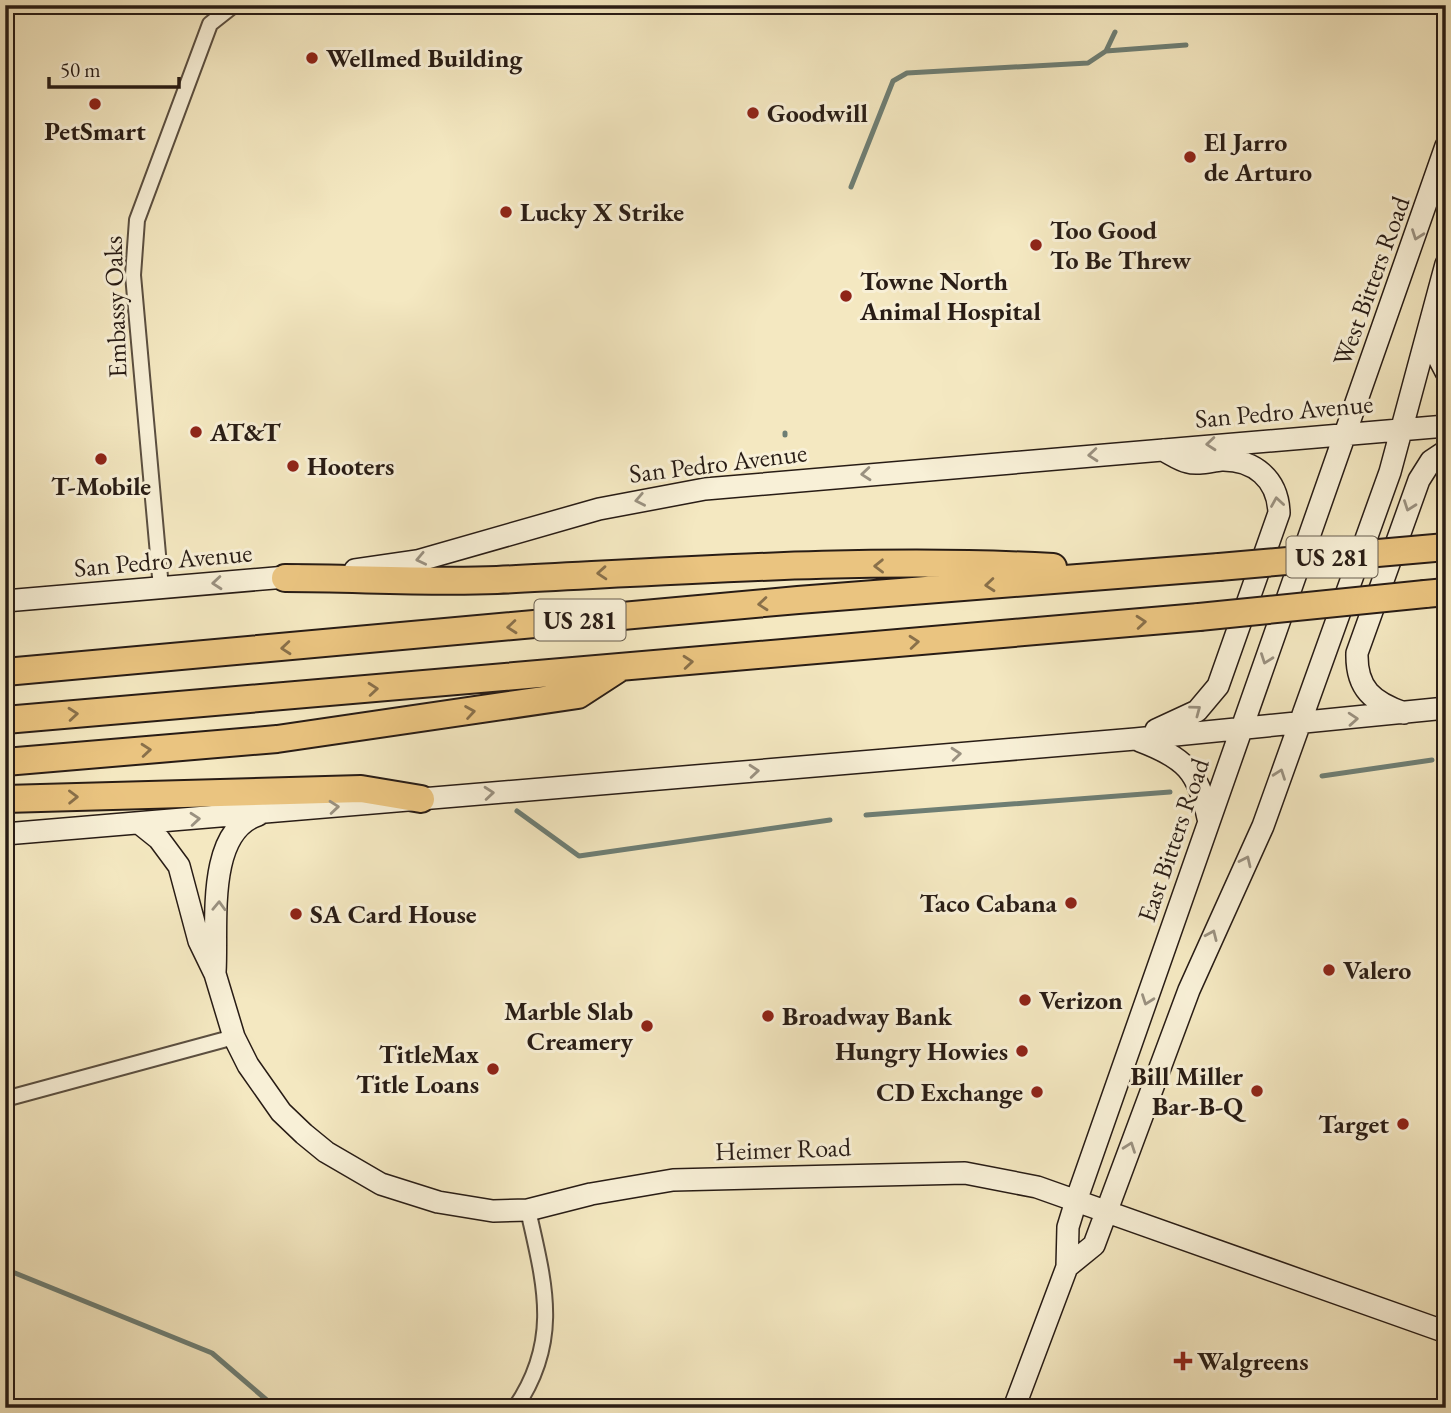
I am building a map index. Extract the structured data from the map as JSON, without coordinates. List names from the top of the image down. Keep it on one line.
{"streets":{"highway":["US 281"],"main road":["West Bitters Road","San Pedro Avenue","East Bitters Road","Heimer Road"],"street":["Embassy Oaks"]},"crossings":[["West Bitters Road","San Pedro Avenue"],["West Bitters Road","East Bitters Road"],["Embassy Oaks","San Pedro Avenue"],["San Pedro Avenue","East Bitters Road"],["East Bitters Road","Heimer Road"]],"one_way":["San Pedro Avenue"],"places":{"other":["Wellmed Building","PetSmart","Goodwill","El Jarro de Arturo","Lucky X Strike","Too Good To Be Threw","Towne North Animal Hospital","AT&T","T-Mobile","Hooters","Taco Cabana","SA Card House","Valero","Verizon","Broadway Bank","Marble Slab Creamery","Hungry Howies","TitleMax Title Loans","Bill Miller Bar-B-Q","CD Exchange","Target"],"health":["Walgreens"]},"scale_bar":"50 m"}
